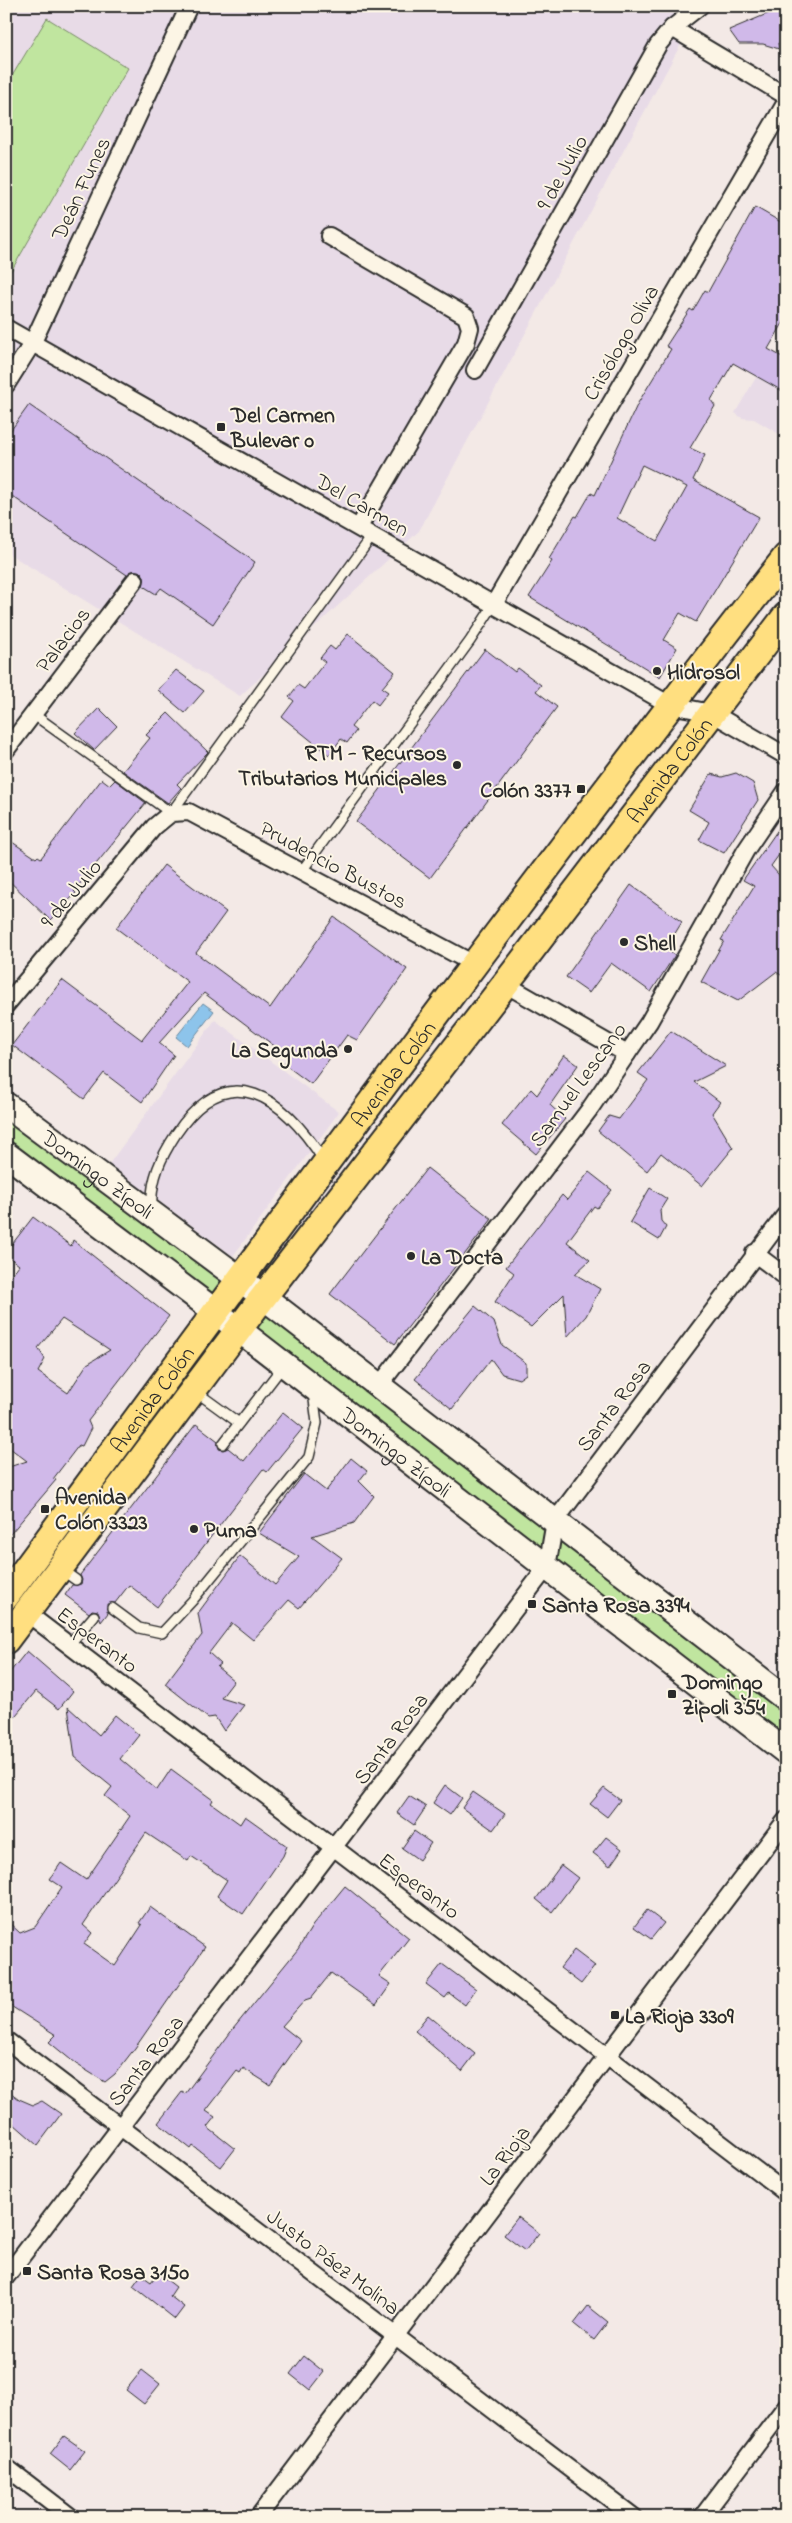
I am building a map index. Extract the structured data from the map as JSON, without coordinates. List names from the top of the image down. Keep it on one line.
{"streets":{"main road":["Avenida Colón","Domingo Zípoli"],"street":["9 de Julio","Deán Funes","Crisólogo Oliva","Del Carmen","Palacios","Prudencio Bustos","Samuel Lescano","Santa Rosa","Esperanto","La Rioja","Justo Páez Molina"]},"crossings":[["9 de Julio","Prudencio Bustos"],["Deán Funes","Del Carmen"],["Crisólogo Oliva","Del Carmen"],["Del Carmen","Avenida Colón"],["Avenida Colón","Prudencio Bustos"],["Avenida Colón","Domingo Zípoli"],["Avenida Colón","Esperanto"],["Samuel Lescano","Domingo Zípoli"],["Domingo Zípoli","Santa Rosa"],["Santa Rosa","Esperanto"],["Santa Rosa","Justo Páez Molina"],["Esperanto","La Rioja"],["La Rioja","Justo Páez Molina"]],"places":{"transit":["Del Carmen Bulevar 0","Colón 3377","Avenida Colón 3323","Santa Rosa 3394","Domingo Zipoli 354","La Rioja 3309","Santa Rosa 3150"],"other":["Hidrosol","RTM - Recursos Tributarios Municipales","Shell","La Segunda","La Docta","Puma"]}}
